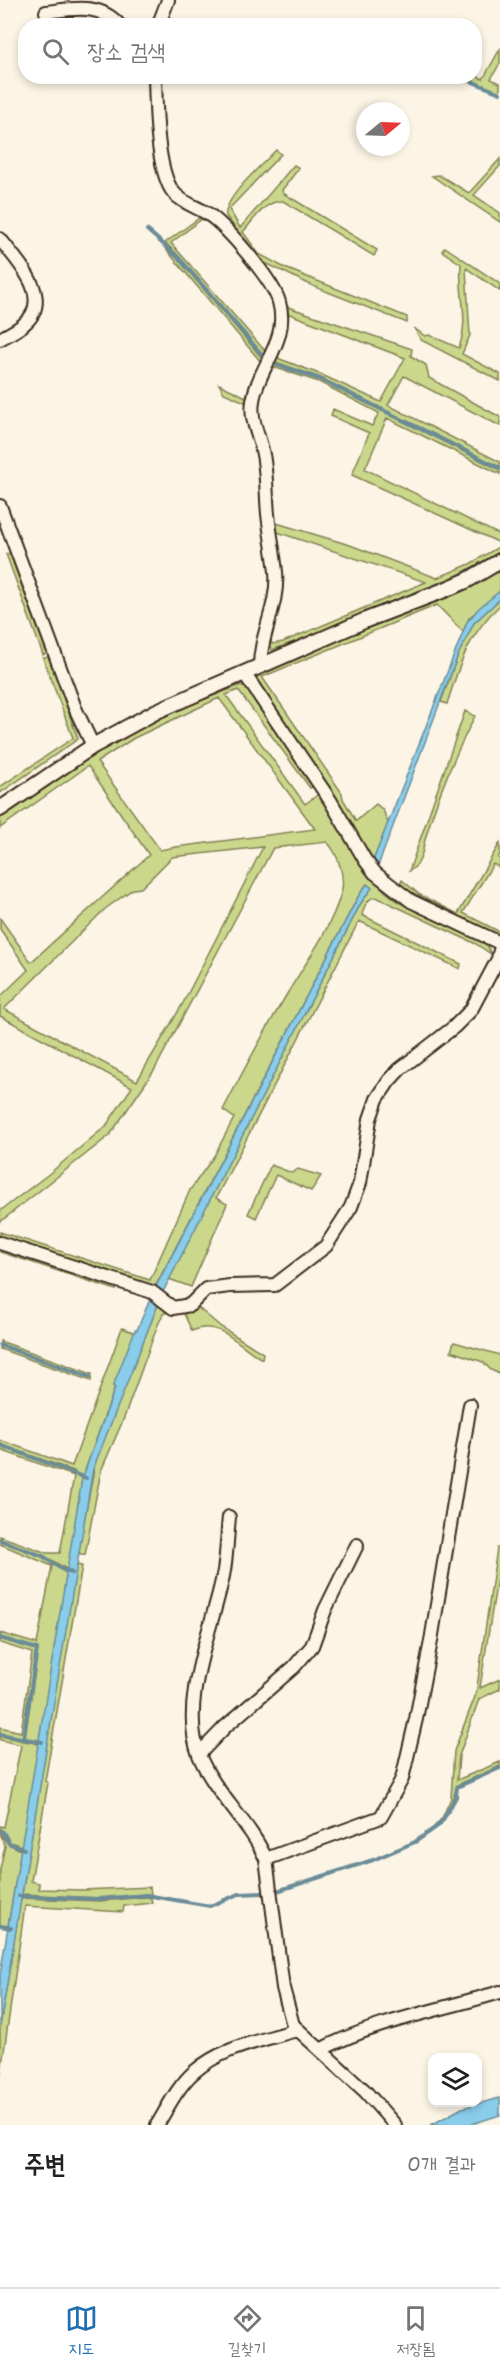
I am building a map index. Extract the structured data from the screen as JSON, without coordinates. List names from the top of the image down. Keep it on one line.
{"north":"right","page":{"search":"장소 검색","heading":["주변","0개 결과"],"nav":["지도","길찾기","저장됨"]}}
